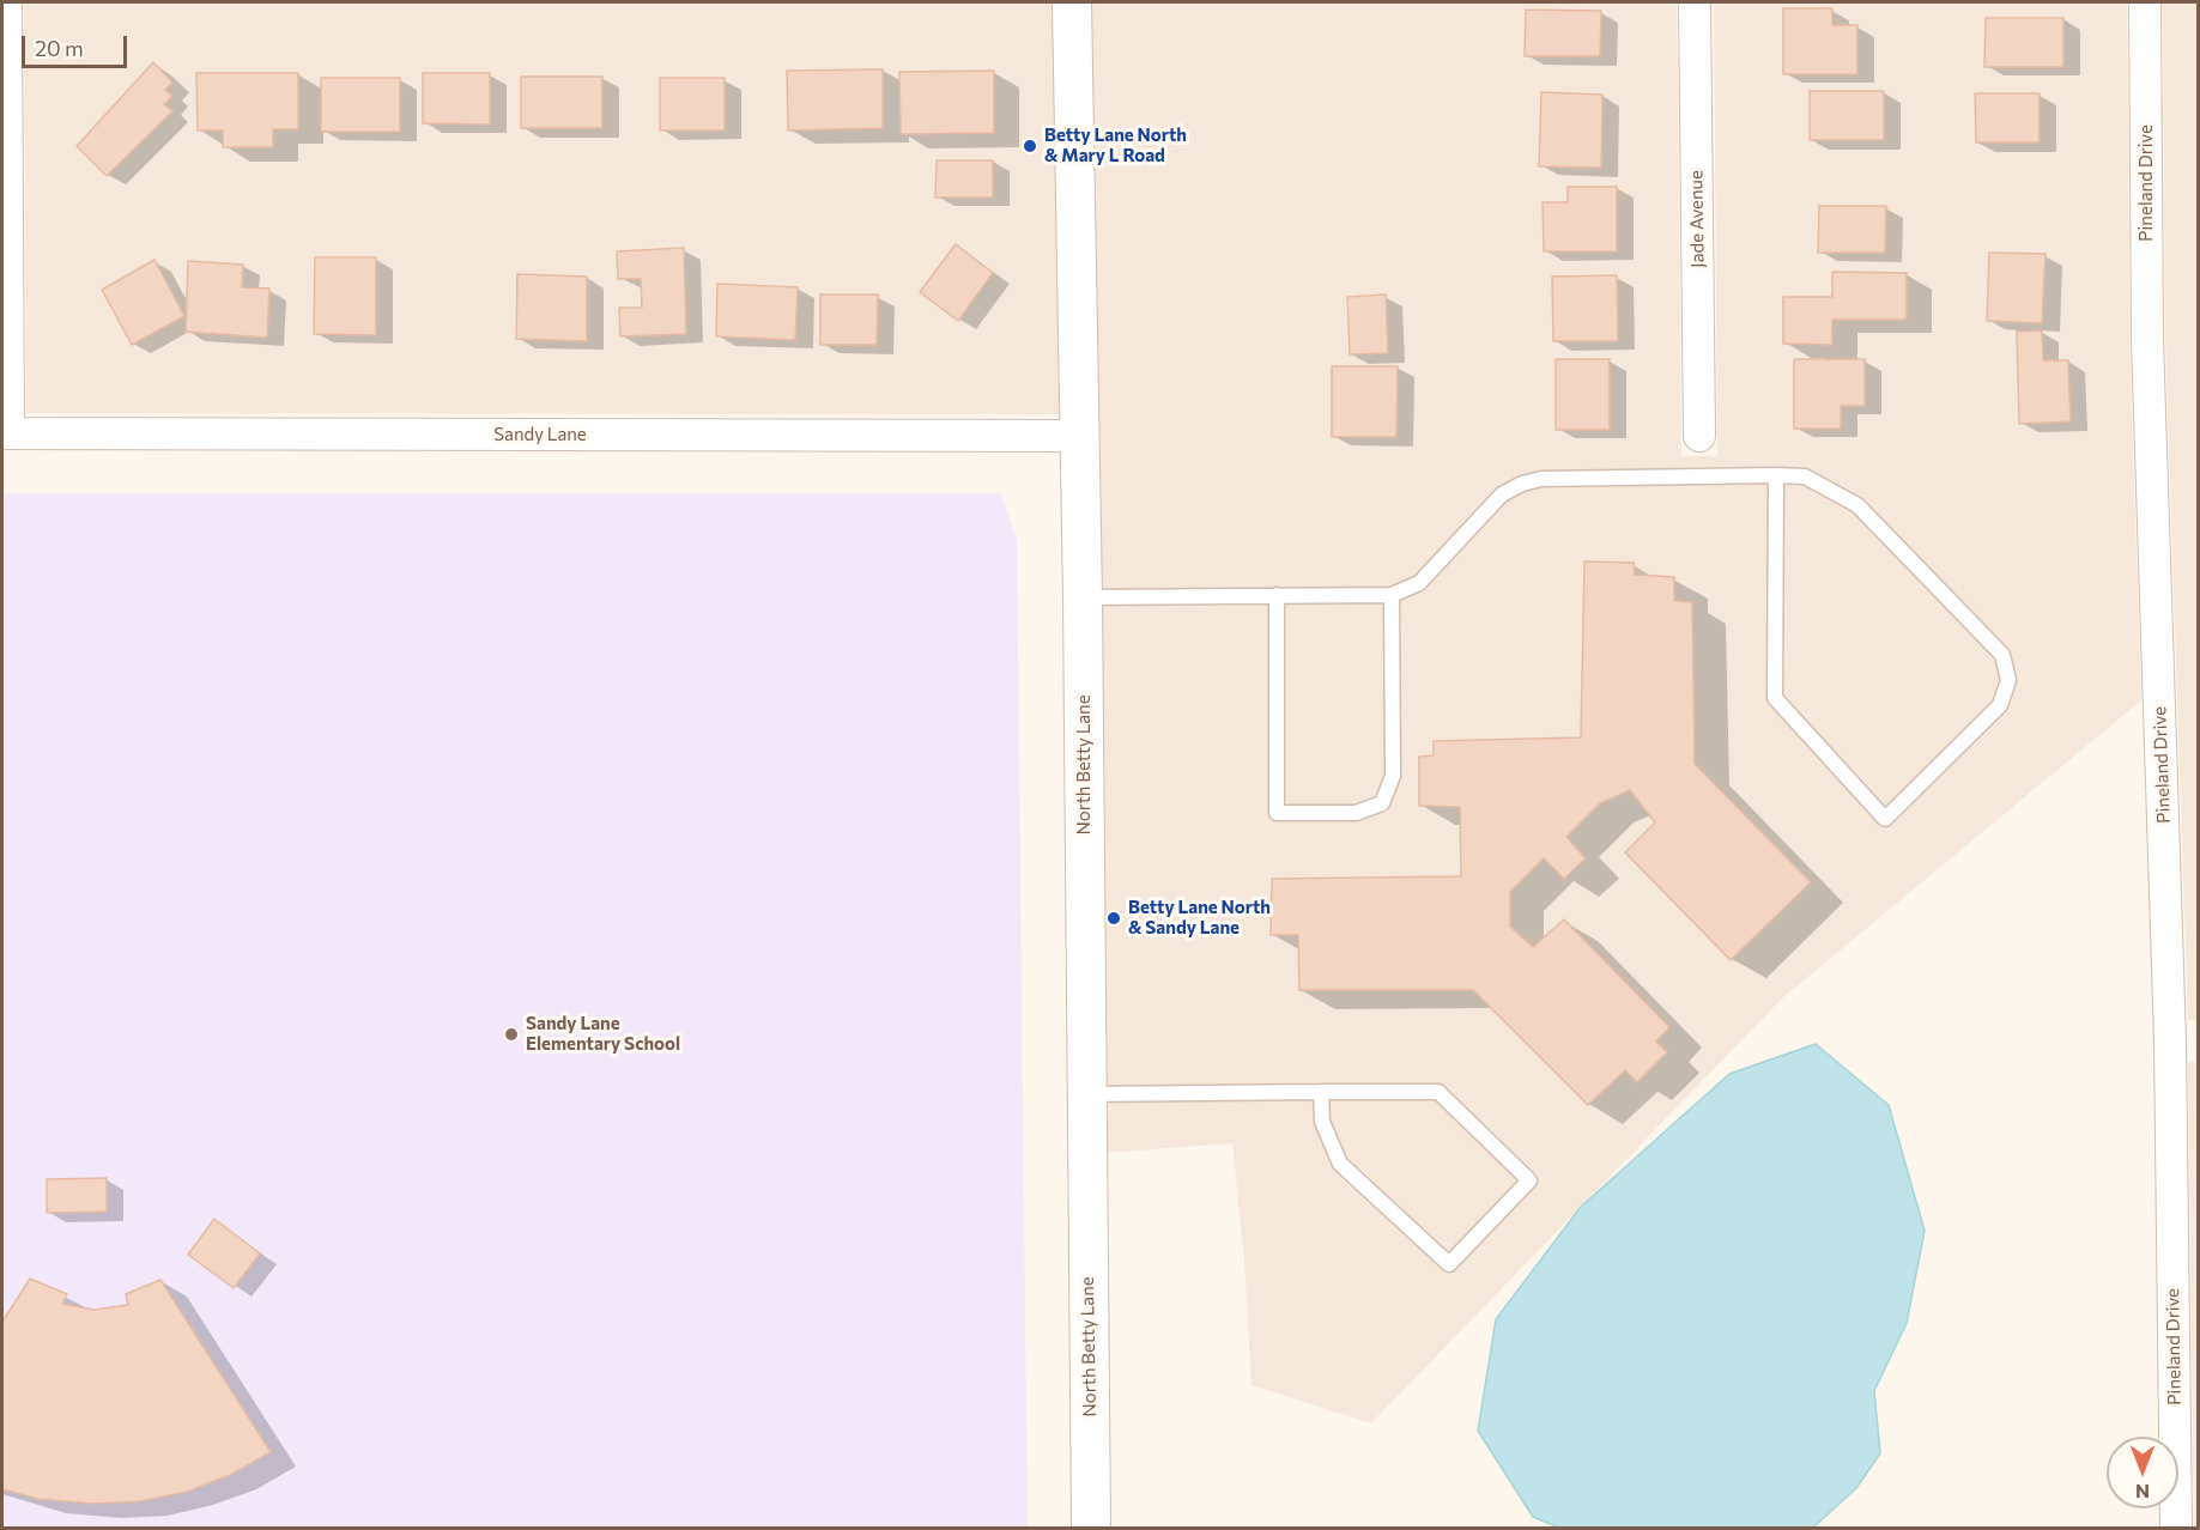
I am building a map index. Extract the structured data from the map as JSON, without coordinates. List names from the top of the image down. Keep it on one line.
{"streets":{"street":["Pineland Drive","Jade Avenue","Sandy Lane","North Betty Lane"]},"crossings":[["Sandy Lane","North Betty Lane"]],"places":["Betty Lane North & Mary L Road","Betty Lane North & Sandy Lane","Sandy Lane Elementary School"],"scale_bar":"20 m","north":"bottom"}
